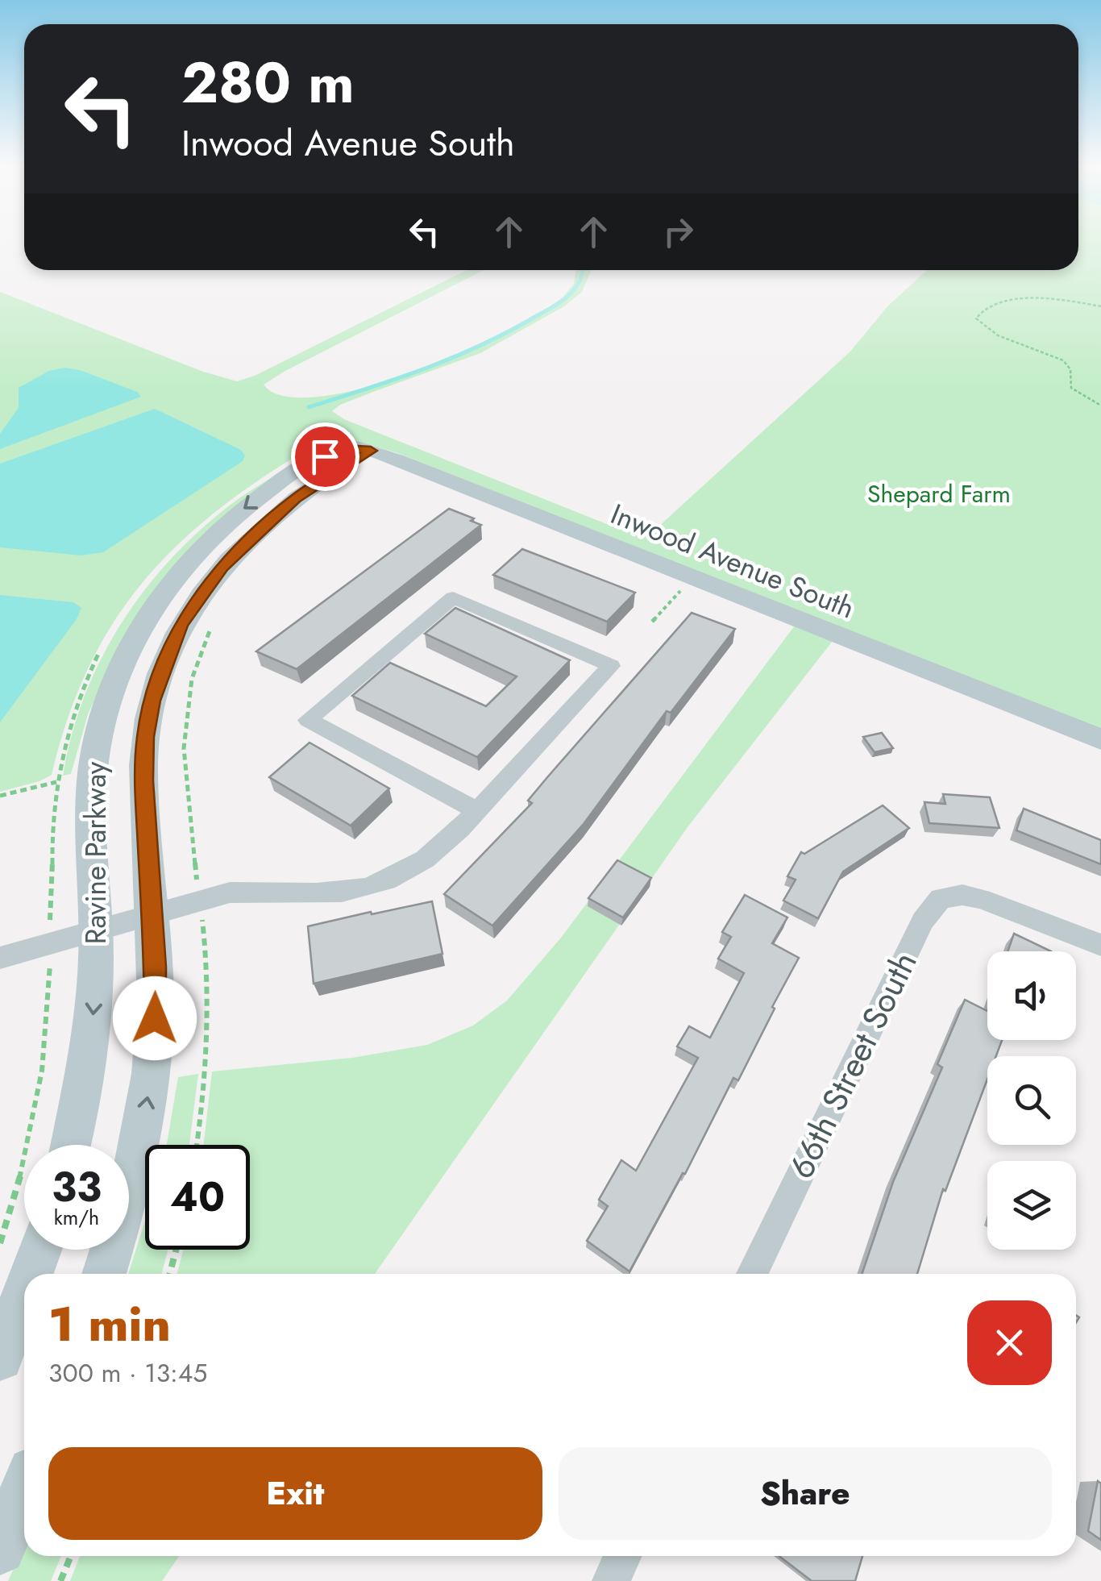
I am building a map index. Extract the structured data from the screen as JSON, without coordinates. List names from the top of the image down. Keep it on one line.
{"streets":{"street":["Inwood Avenue South","Ravine Parkway","66th Street South"]},"crossings":[["Inwood Avenue South","Ravine Parkway"]],"parks":["Shepard Farm"],"page":{"turn":["280 m","Inwood Avenue South"],"speed":"33 km/h","limit":"40","heading":["1 min","300 m · 13:45"],"buttons":["Exit","Share"]}}
